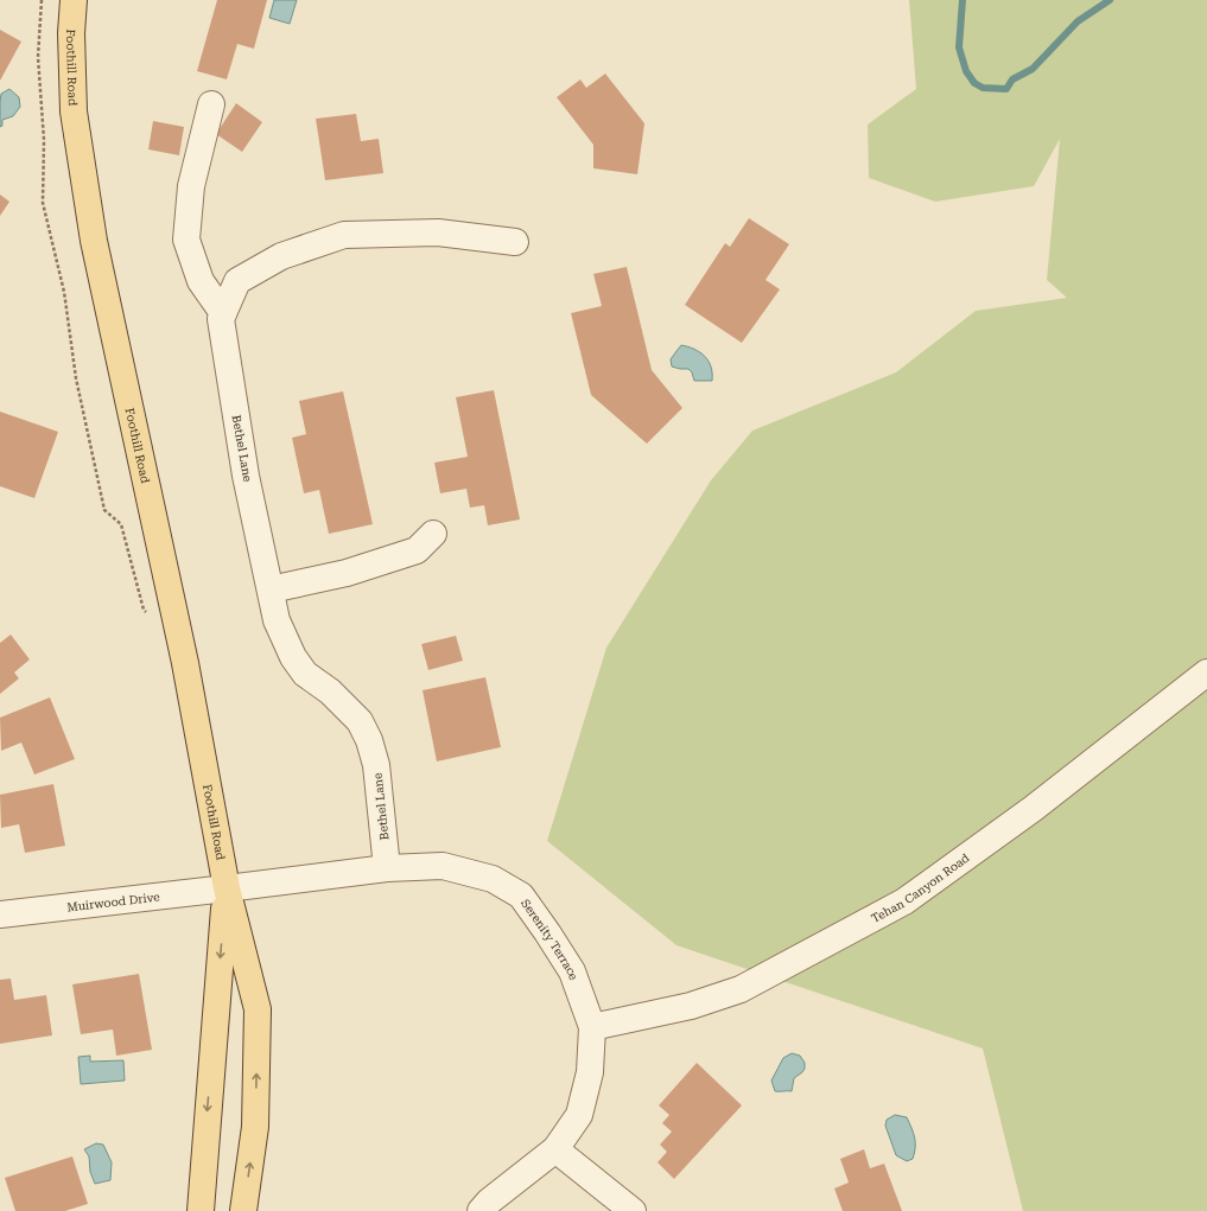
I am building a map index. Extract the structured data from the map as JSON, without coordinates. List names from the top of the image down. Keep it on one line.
{"streets":{"main road":["Foothill Road"],"street":["Bethel Lane","Tehan Canyon Road","Muirwood Drive","Serenity Terrace"]},"crossings":[["Foothill Road","Muirwood Drive"],["Foothill Road","Serenity Terrace"],["Bethel Lane","Serenity Terrace"],["Tehan Canyon Road","Serenity Terrace"],["Muirwood Drive","Serenity Terrace"]]}
